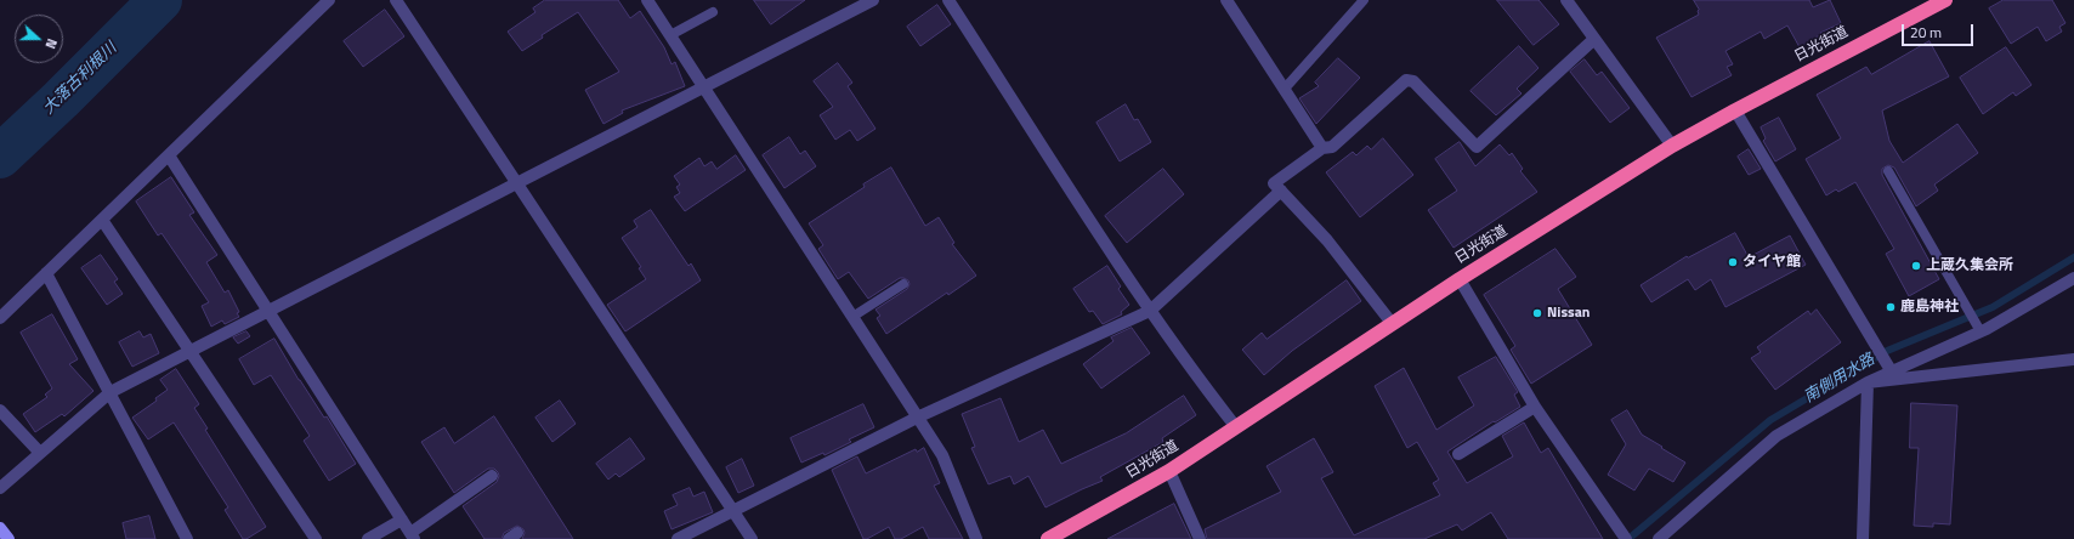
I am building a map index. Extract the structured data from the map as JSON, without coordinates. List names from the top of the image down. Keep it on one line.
{"streets":{"highway":["日光街道"]},"water":["大落古利根川","南側用水路"],"places":["タイヤ館","上蔵久集会所","鹿島神社","Nissan"],"scale_bar":"20 m","north":"right"}
